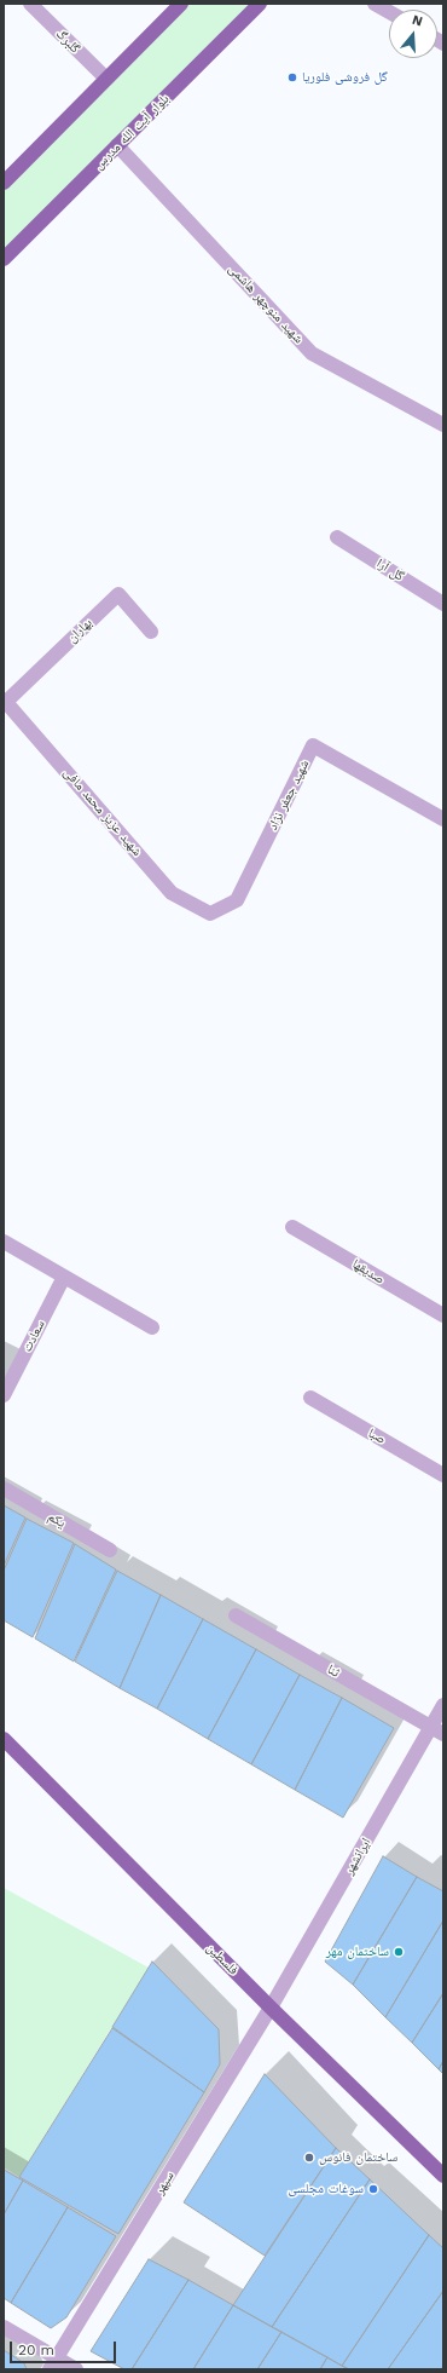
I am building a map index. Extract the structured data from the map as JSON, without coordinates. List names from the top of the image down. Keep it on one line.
{"streets":{"main road":["بلوار آیت الله مدرس","فلسطین"],"street":["گلبرگ","شهید منوچهر هاشمی","گل آرا","بهاران","شهید جعفر نژاد","شهید عزیز محمد مافی","صدیقها","سعادت","صبا","یکم","ثنا","ایرانشهر","سپهر"]},"crossings":[["بلوار آیت الله مدرس","شهید منوچهر هاشمی"],["بهاران","شهید عزیز محمد مافی"],["شهید جعفر نژاد","شهید عزیز محمد مافی"],["ثنا","ایرانشهر"],["ایرانشهر","فلسطین"],["ایرانشهر","سپهر"],["فلسطین","سپهر"]],"places":["گل فروشی فلوریا","ساختمان مهر","ساختمان فانوس","سوغات مجلسی"],"scale_bar":"20 m","north":"top"}
